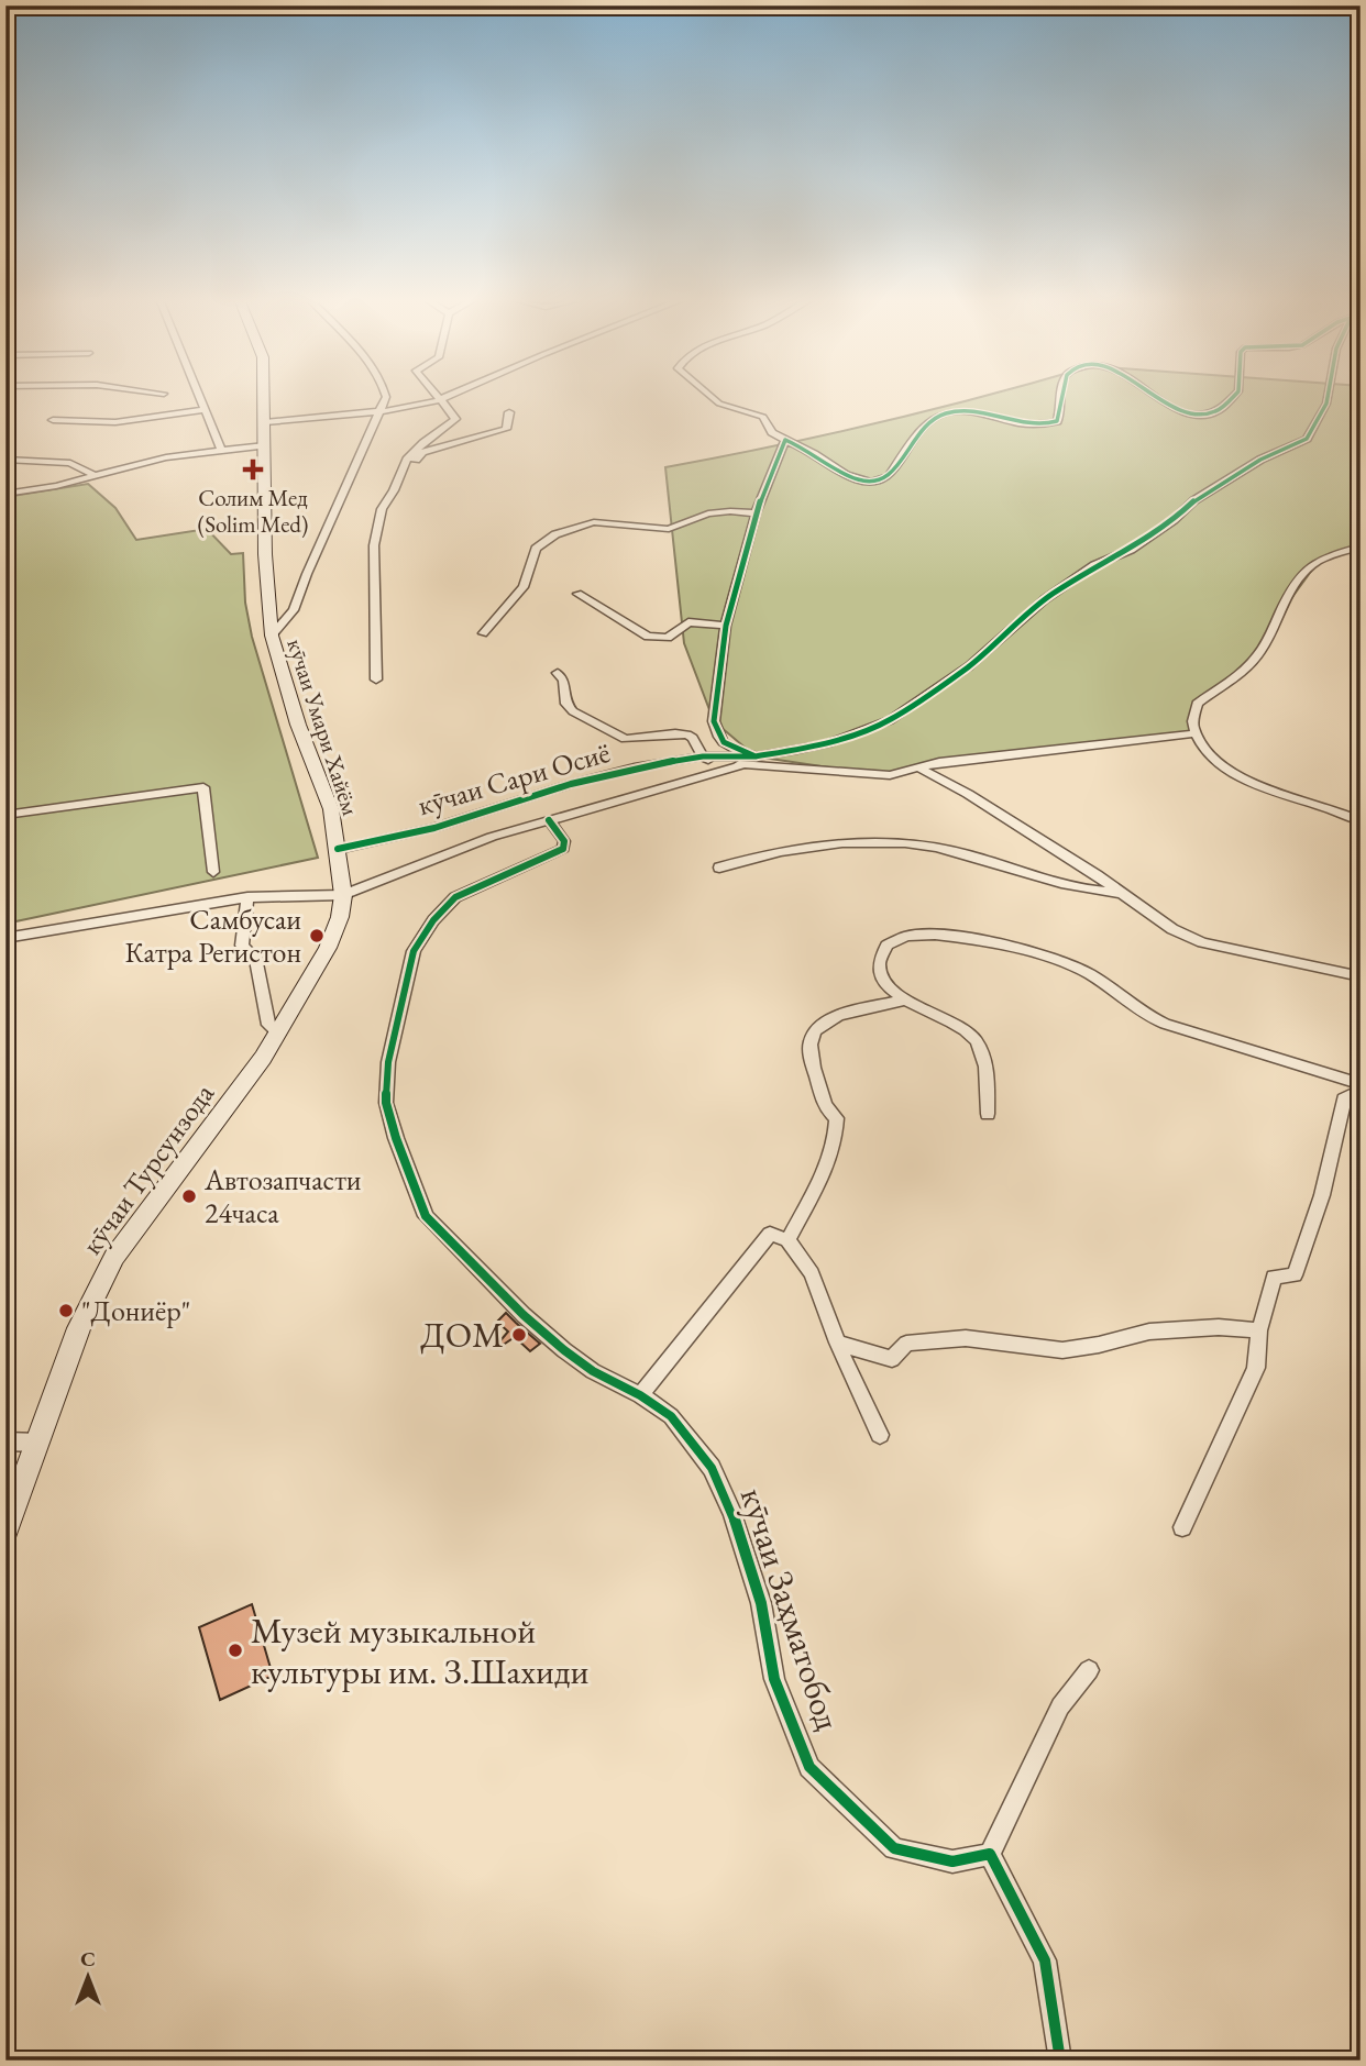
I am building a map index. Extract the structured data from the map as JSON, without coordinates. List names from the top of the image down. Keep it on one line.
{"streets":{"main road":["кӯчаи Умари Хайём","кӯчаи Турсунзода"],"street":["кӯчаи Сари Осиё","кӯчаи Заҳматобод"]},"crossings":[["кӯчаи Умари Хайём","кӯчаи Сари Осиё"],["кӯчаи Умари Хайём","кӯчаи Турсунзода"],["кӯчаи Сари Осиё","кӯчаи Турсунзода"]],"places":{"health":["Солим Мед (Solim Med)"],"other":["Самбусаи Катра Регистон","Автозапчасти 24часа","\"Дониёр\"","ДОМ","Музей музыкальной культуры им. З.Шахиди"]},"north":"top"}
